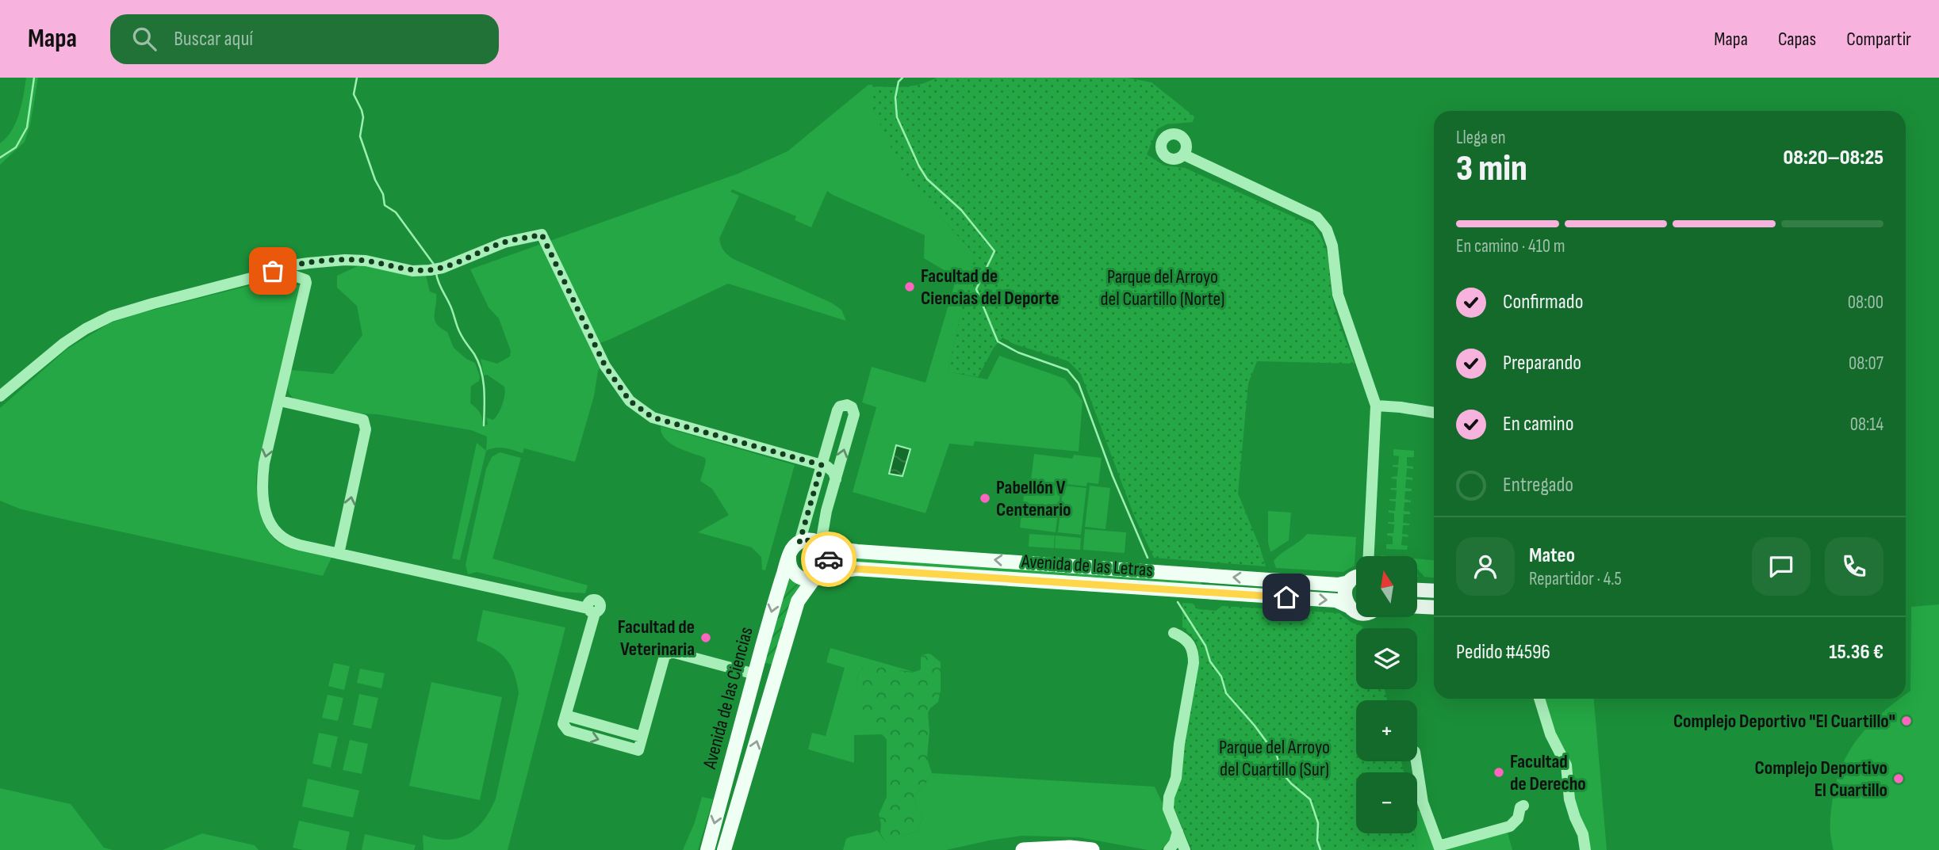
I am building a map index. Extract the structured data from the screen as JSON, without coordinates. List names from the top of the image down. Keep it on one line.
{"streets":{"main road":["Avenida de las Letras","Avenida de las Ciencias"]},"crossings":[["Avenida de las Letras","Avenida de las Ciencias"]],"parks":["Parque del Arroyo del Cuartillo (Norte)","Parque del Arroyo del Cuartillo (Sur)"],"places":["Facultad de Ciencias del Deporte","Pabellón V Centenario","Facultad de Veterinaria","Complejo Deportivo \"El Cuartillo\"","Facultad de Derecho","Complejo Deportivo El Cuartillo"],"north":"top","page":{"header":"Mapa","search":"Buscar aquí","nav":["Mapa","Capas","Compartir"],"heading":["3 min","Llega en","08:20–08:25"],"panel":["Mateo","Repartidor · 4.5","Pedido #4596","15.36 €"],"bar":"En camino · 410 m","list":[["Confirmado","08:00"],["Preparando","08:07"],["En camino","08:14"],"Entregado"],"map_buttons":["+","−"]}}
